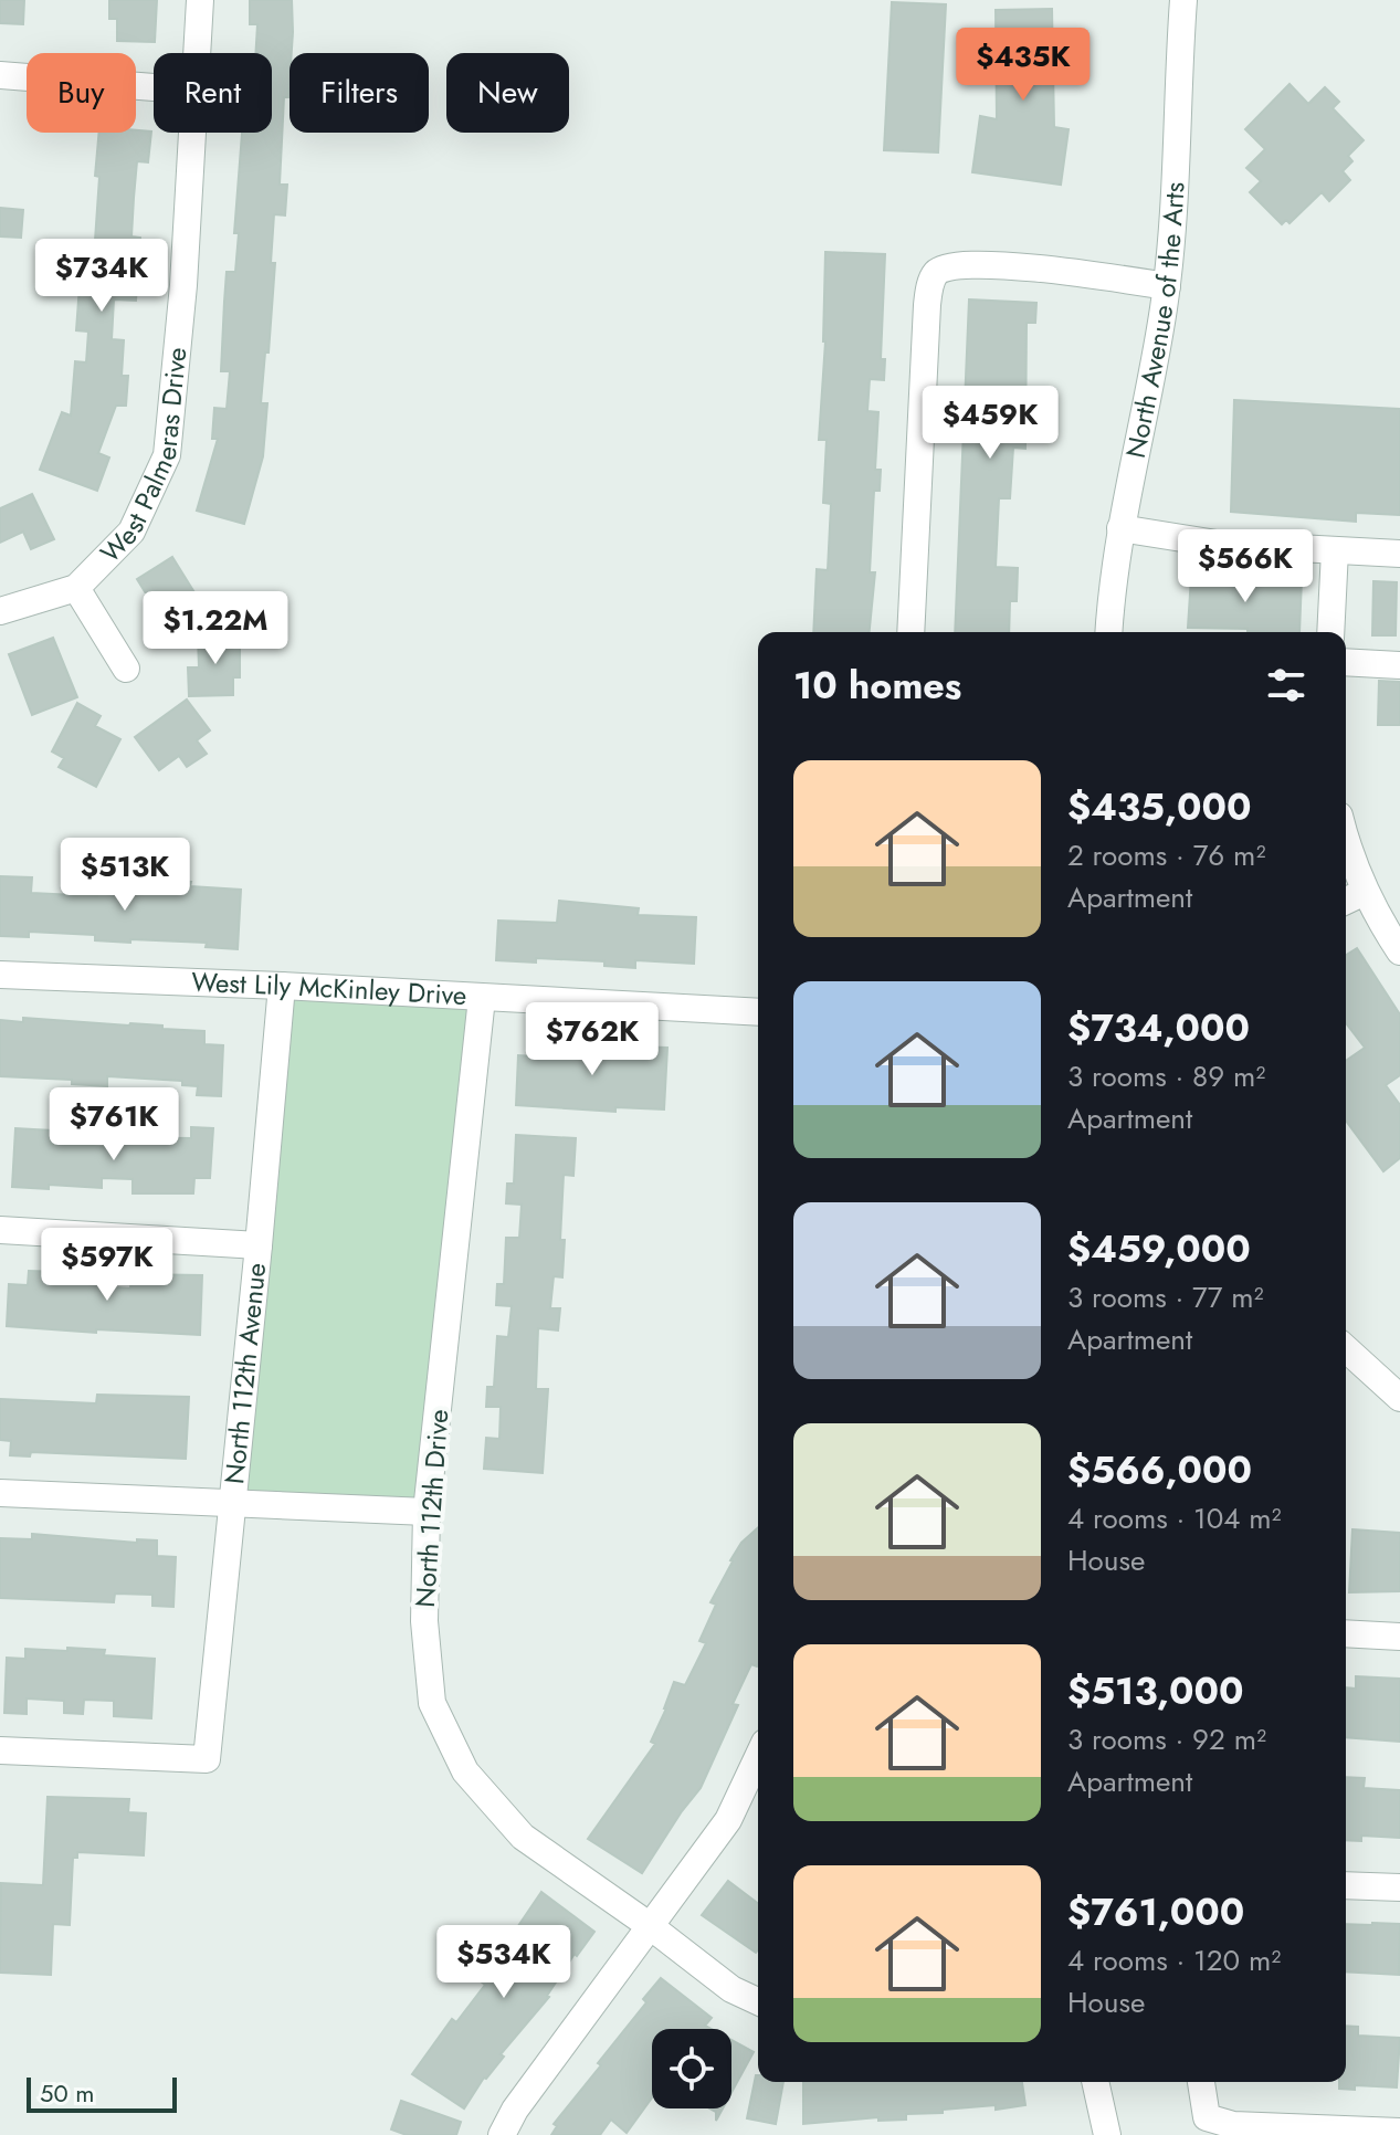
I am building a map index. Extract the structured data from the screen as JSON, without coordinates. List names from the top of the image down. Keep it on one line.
{"streets":{"street":["North Avenue of the Arts","West Palmeras Drive","West Lily McKinley Drive","North 112th Avenue","North 112th Drive"]},"crossings":[["West Lily McKinley Drive","North 112th Avenue"],["West Lily McKinley Drive","North 112th Drive"]],"scale_bar":"50 m","page":{"price":["$435K","$734K","$459K","$566K","$1.22M","$513K","$762K","$761K","$597K","$534K"],"chip":["Buy","Rent","Filters","New"],"heading":"10 homes","list":[{"name":"$435,000","note":"2 rooms · 76 m² · Apartment"},{"name":"$734,000","note":"3 rooms · 89 m² · Apartment"},{"name":"$459,000","note":"3 rooms · 77 m² · Apartment"},{"name":"$566,000","note":"4 rooms · 104 m² · House"},{"name":"$513,000","note":"3 rooms · 92 m² · Apartment"},{"name":"$761,000","note":"4 rooms · 120 m² · House"}],"scale":"50 m"}}
